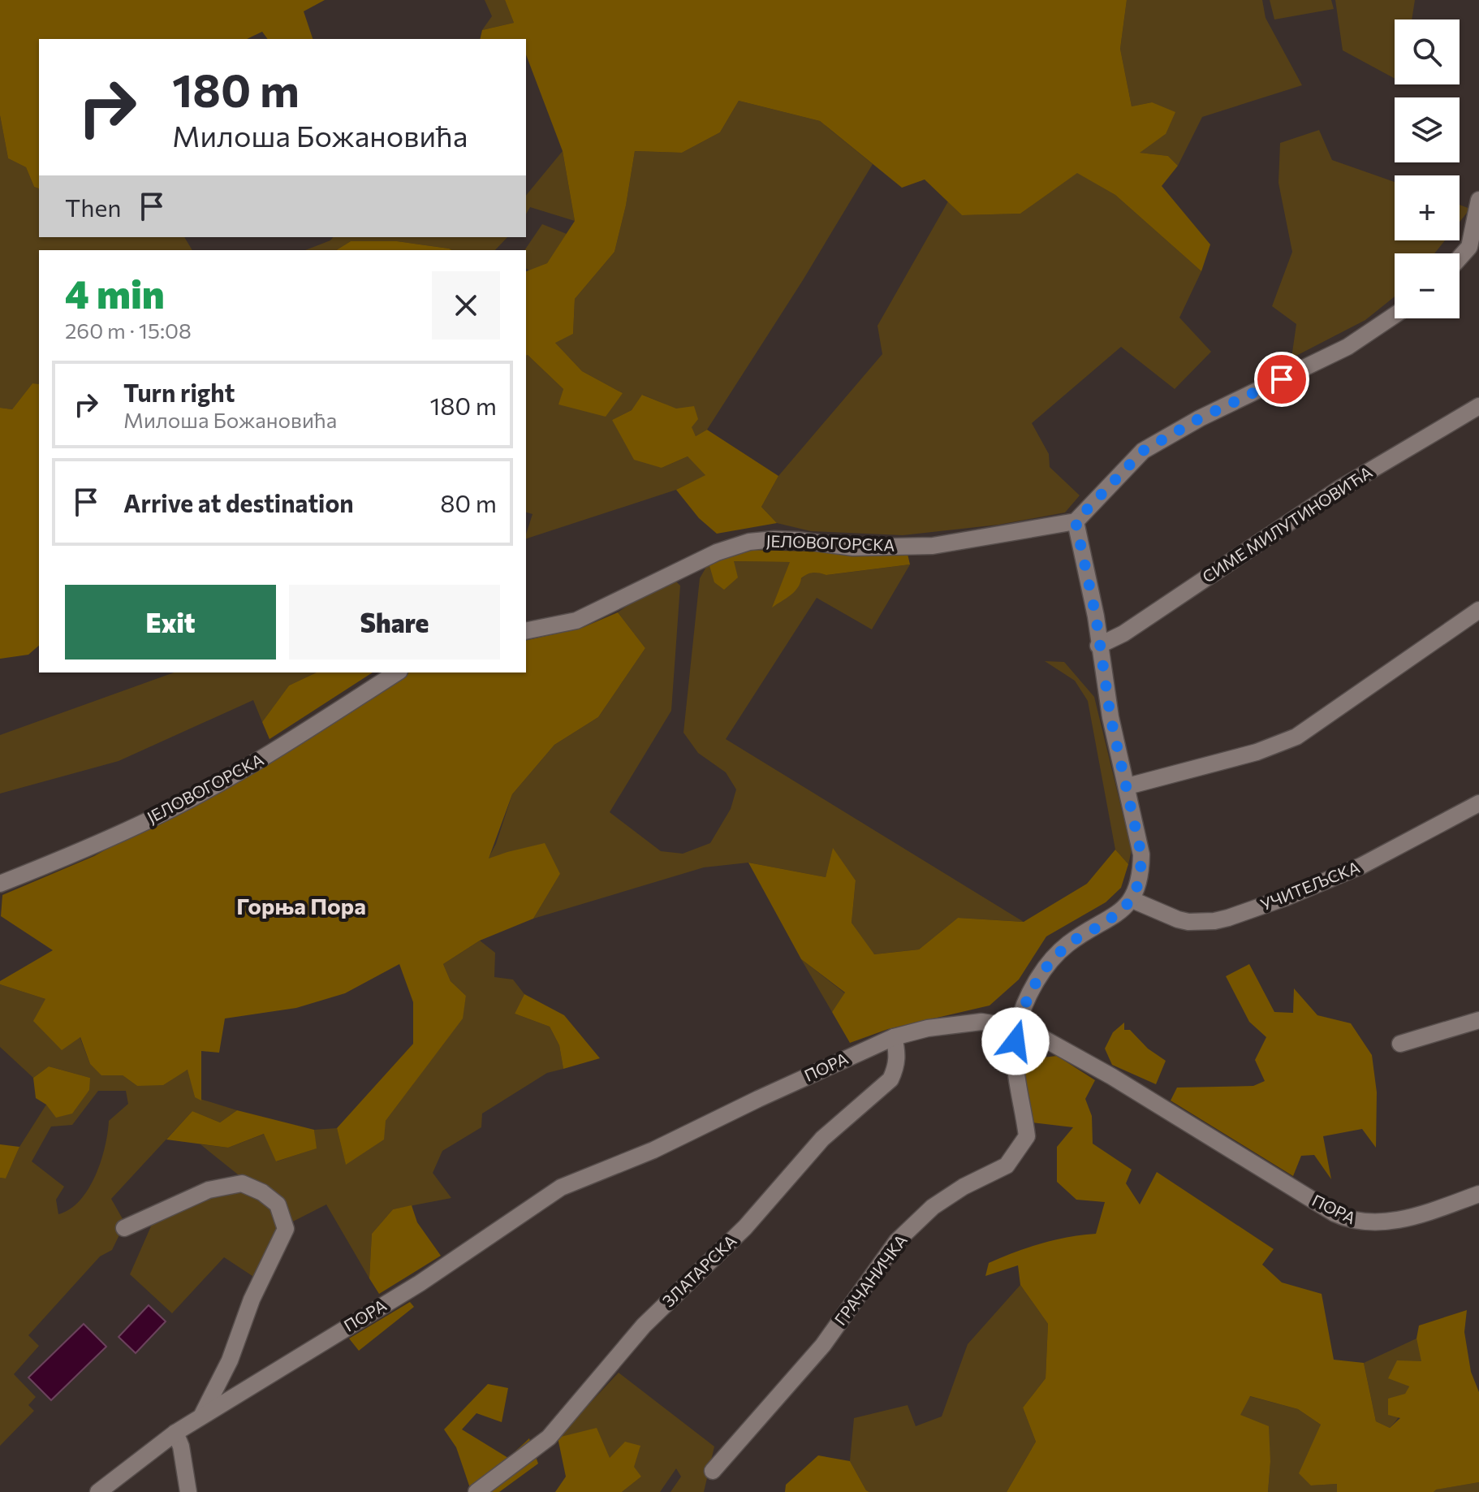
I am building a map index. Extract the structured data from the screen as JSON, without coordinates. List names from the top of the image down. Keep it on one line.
{"streets":{"street":["СИМЕ МИЛУТИНОВИЋА","ЈЕЛОВОГОРСКА","УЧИТЕЉСКА","ПОРА","ЗЛАТАРСКА","ГРАЧАНИЧКА"]},"crossings":[["ПОРА","ЗЛАТАРСКА"],["ПОРА","ГРАЧАНИЧКА"]],"districts":["Горња Пора"],"page":{"map_buttons":["+","−"],"turn":["180 m","Милоша Божановића"],"then":"Then","heading":["4 min","260 m · 15:08"],"list":[{"name":"Turn right","note":"Милоша Божановића","value":"180 m"},{"name":"Arrive at destination","value":"80 m"}],"buttons":["Exit","Share"]}}
